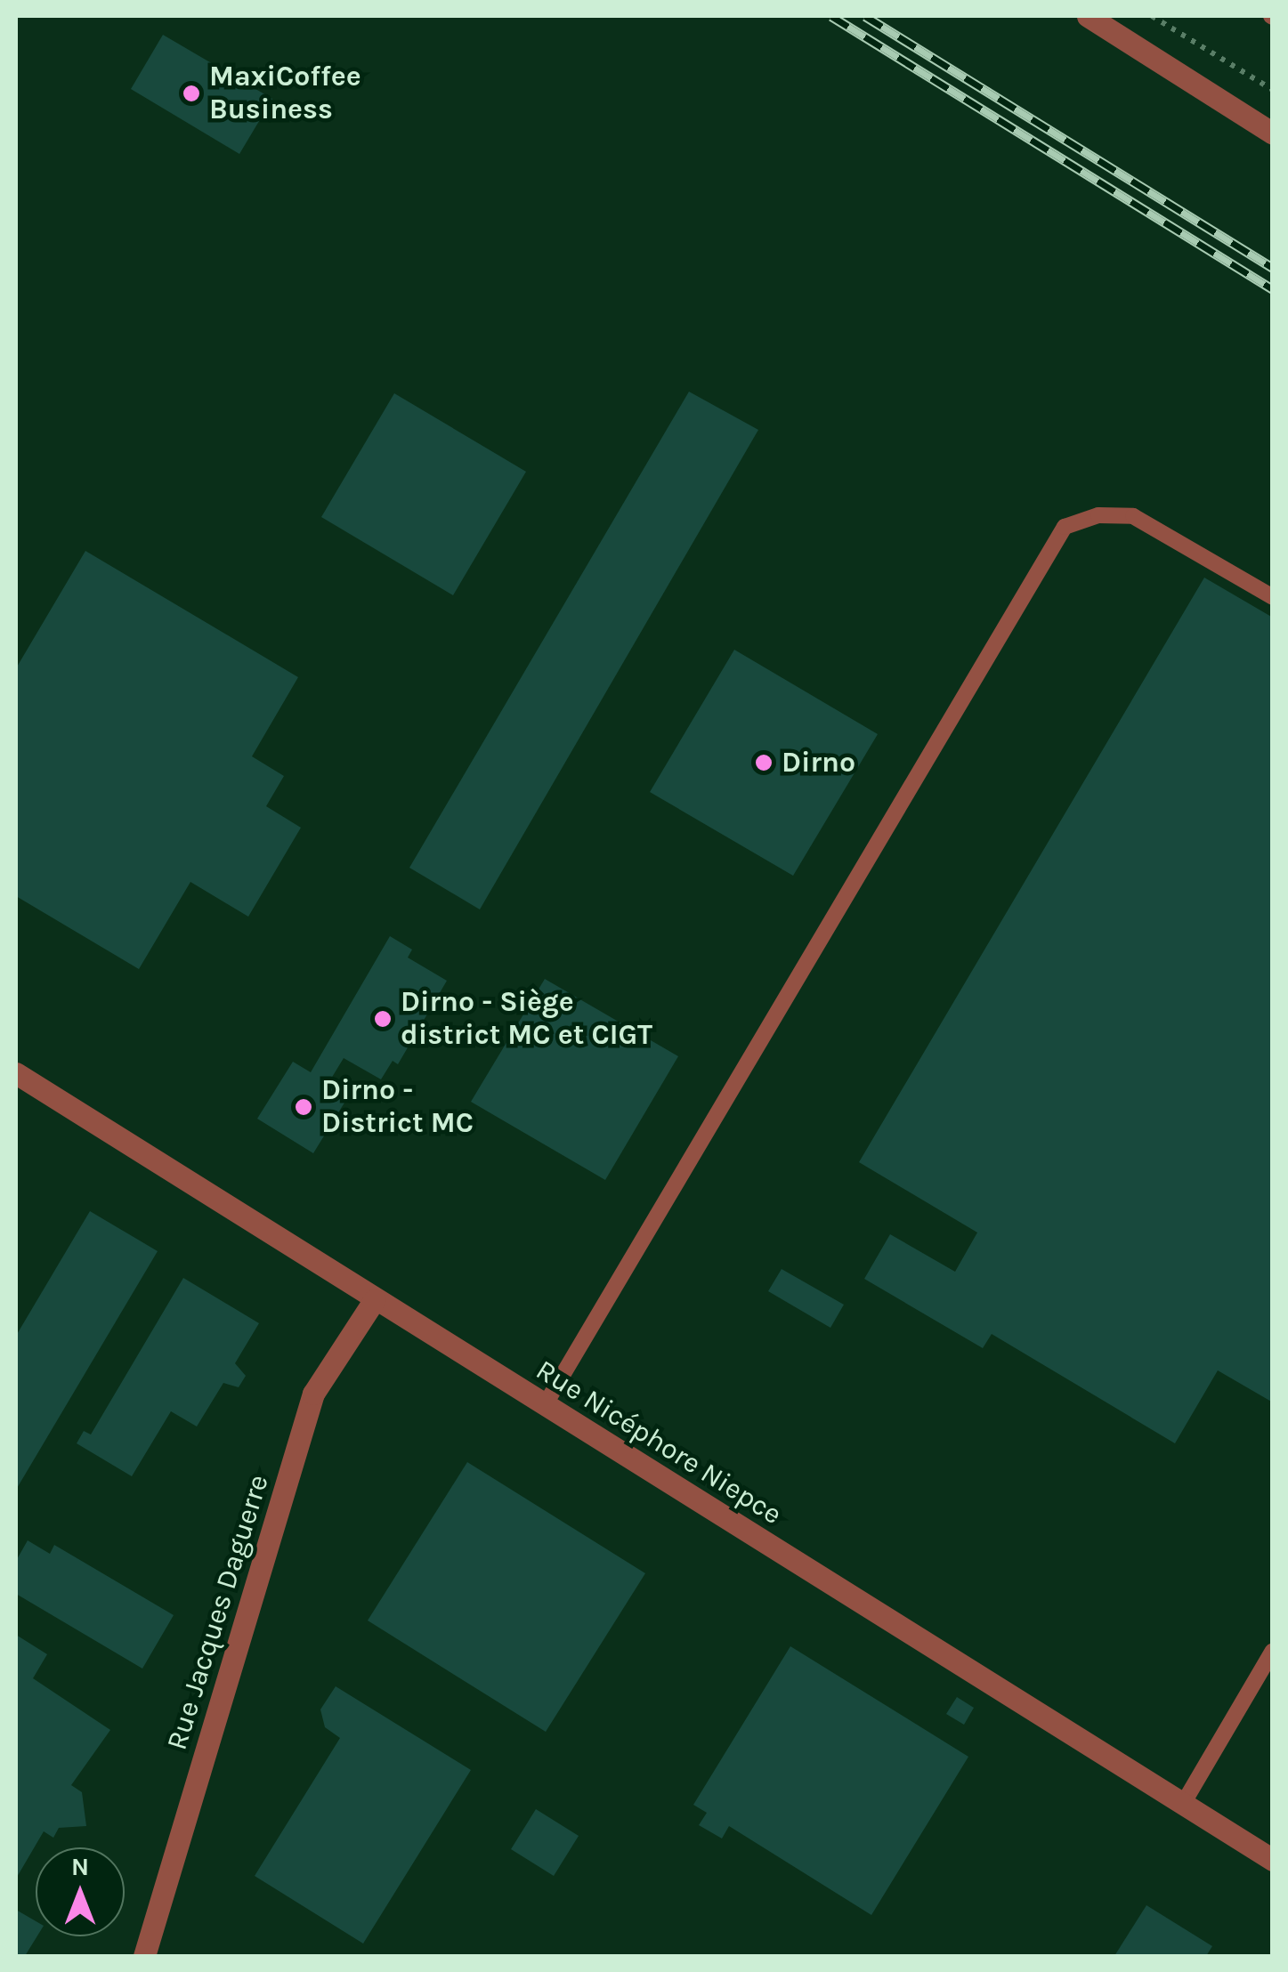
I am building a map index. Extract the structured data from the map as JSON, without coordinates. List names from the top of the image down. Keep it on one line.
{"streets":{"street":["Rue Nicéphore Niepce","Rue Jacques Daguerre"]},"crossings":[["Rue Nicéphore Niepce","Rue Jacques Daguerre"]],"places":["MaxiCoffee Business","Dirno","Dirno - Siège district MC et CIGT","Dirno - District MC"],"north":"top"}
